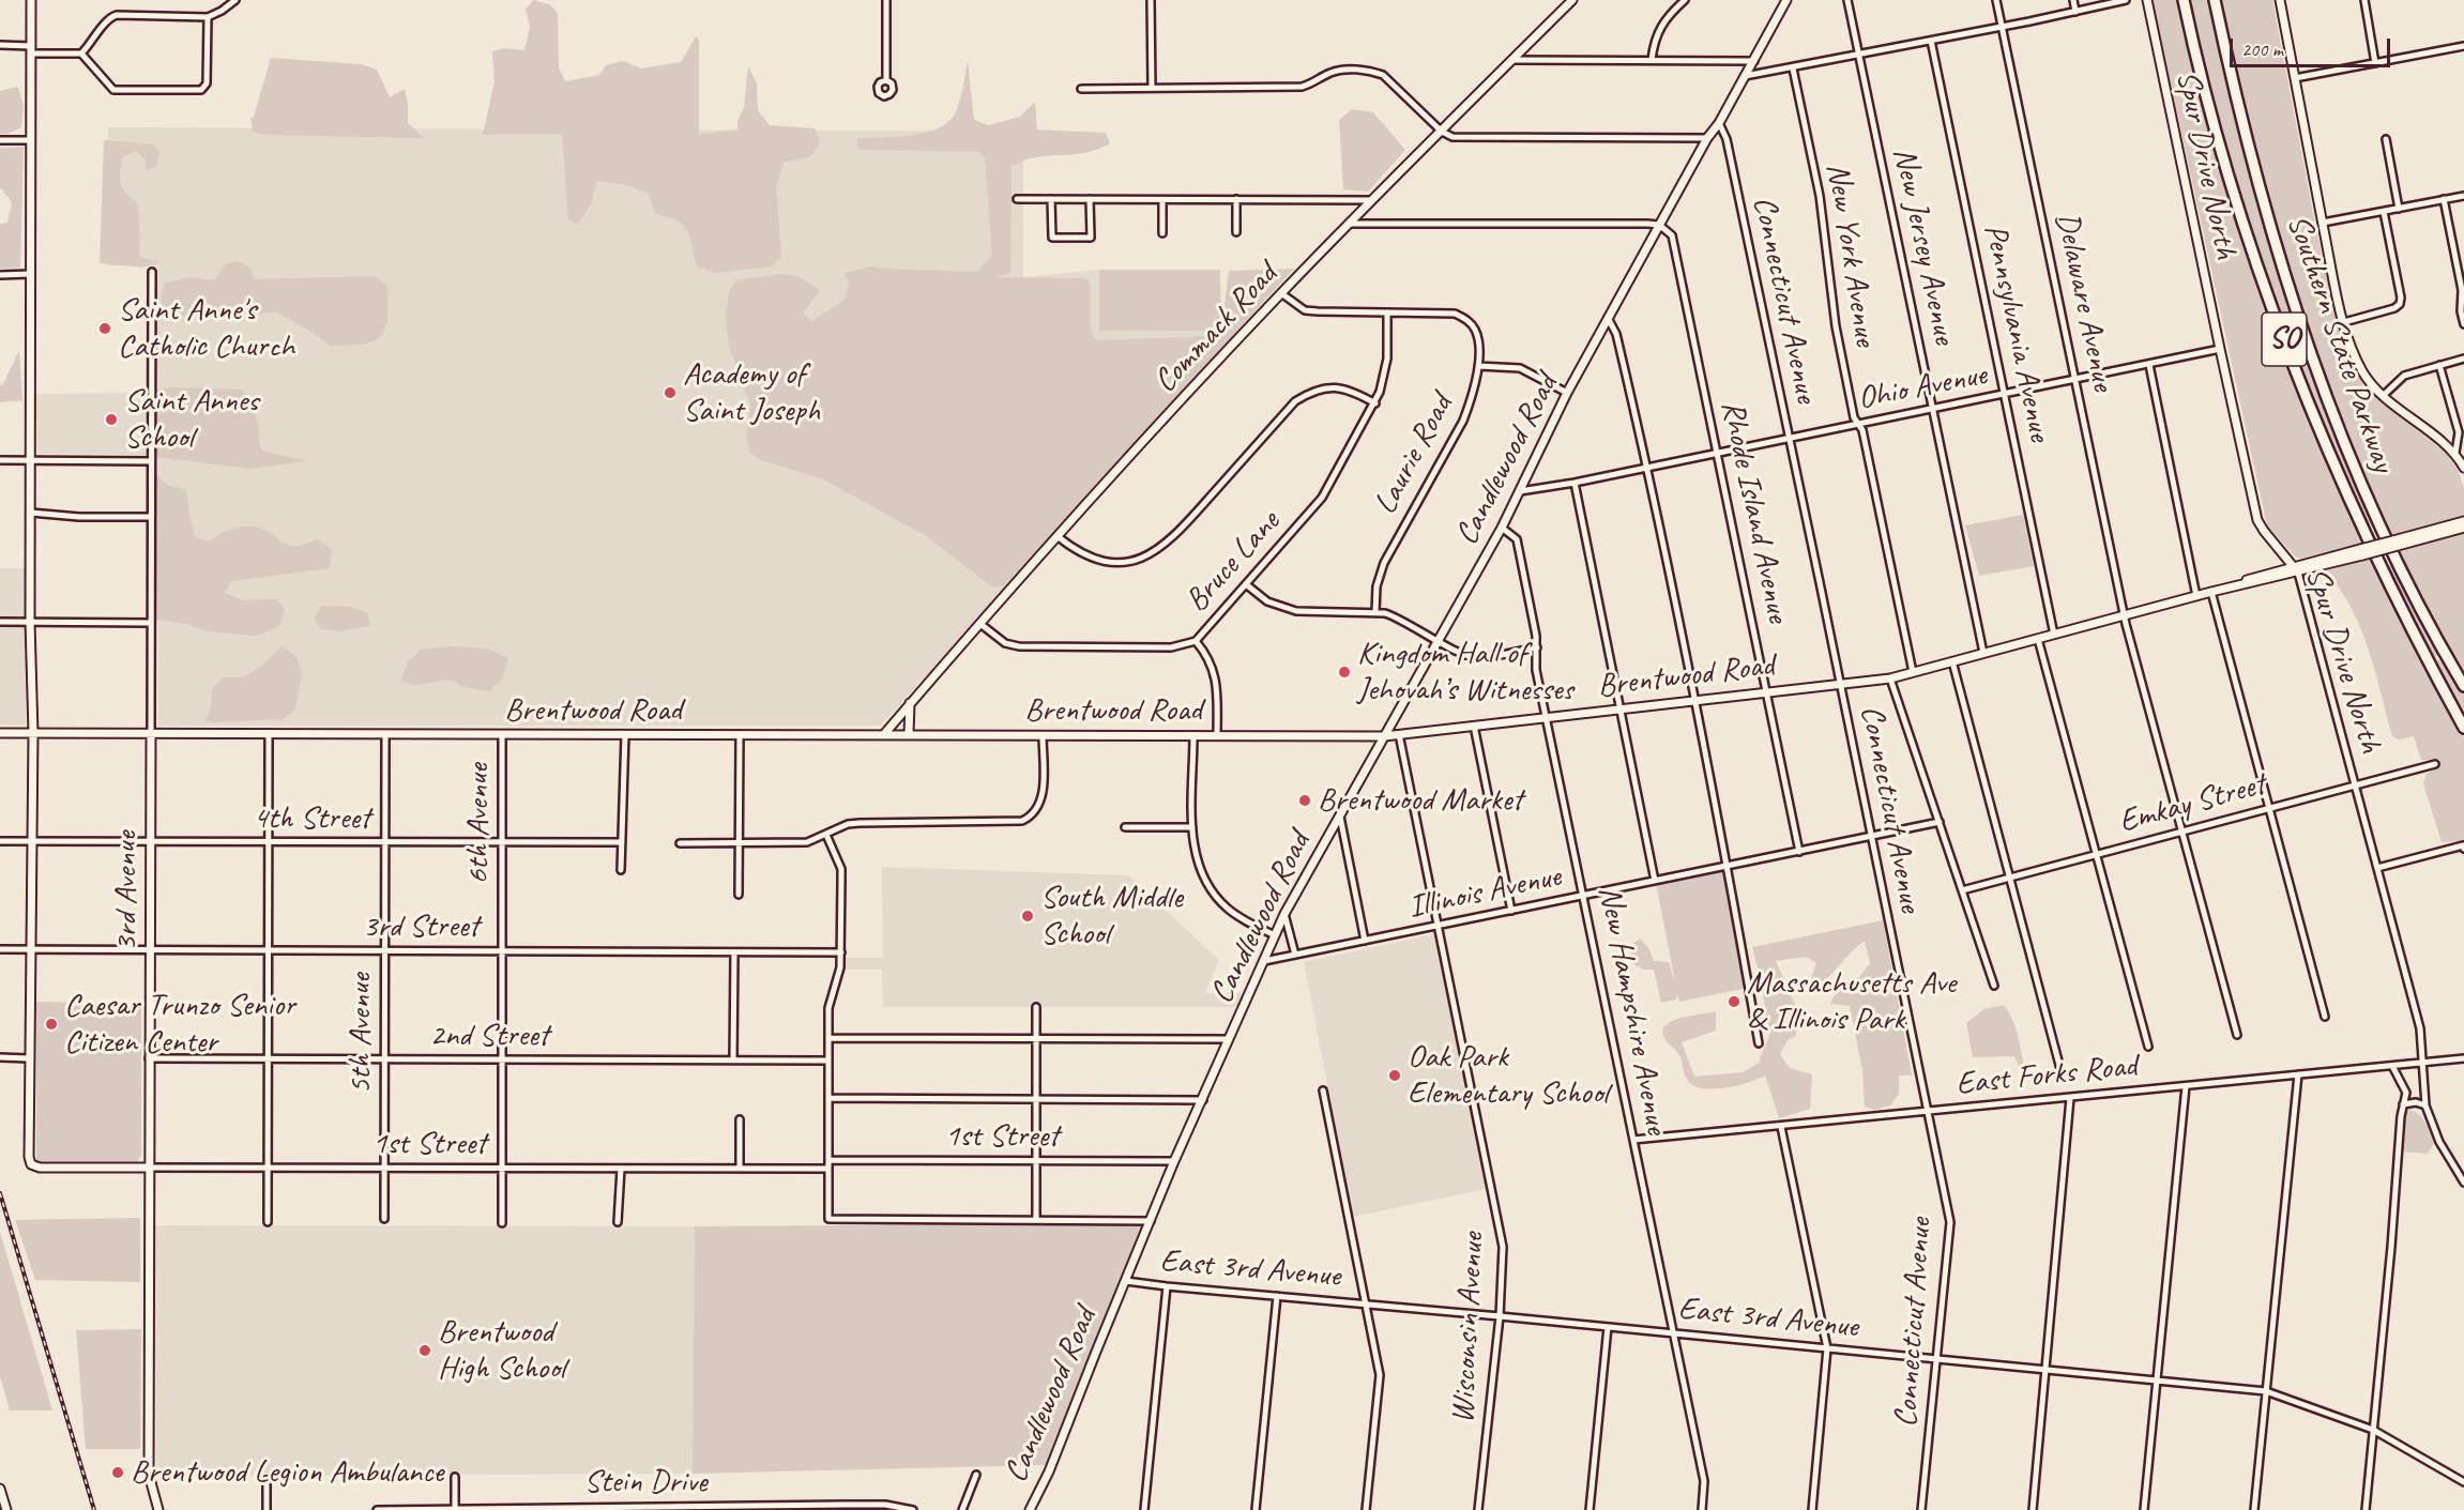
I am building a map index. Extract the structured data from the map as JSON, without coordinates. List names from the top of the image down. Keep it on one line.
{"streets":{"highway":["SO","Southern State Parkway"],"street":["Spur Drive North","New Jersey Avenue","New York Avenue","Connecticut Avenue","Delaware Avenue","Commack Road","Pennsylvania Avenue","Ohio Avenue","Laurie Road","Candlewood Road","Rhode Island Avenue","Bruce Lane","Brentwood Road","Emkay Street","4th Street","6th Avenue","3rd Avenue","Illinois Avenue","3rd Street","New Hampshire Avenue","5th Avenue","2nd Street","East Forks Road","1st Street","East 3rd Avenue","Wisconsin Avenue","Stein Drive"]},"crossings":[["Spur Drive North","Ohio Avenue"],["Spur Drive North","Brentwood Road"],["Spur Drive North","Emkay Street"],["Spur Drive North","East Forks Road"],["New Jersey Avenue","Ohio Avenue"],["New Jersey Avenue","Brentwood Road"],["New York Avenue","Ohio Avenue"],["New York Avenue","Brentwood Road"],["Connecticut Avenue","Ohio Avenue"],["Connecticut Avenue","Candlewood Road"],["Connecticut Avenue","Brentwood Road"],["Connecticut Avenue","Illinois Avenue"],["Connecticut Avenue","East Forks Road"],["Connecticut Avenue","East 3rd Avenue"],["Delaware Avenue","Ohio Avenue"],["Delaware Avenue","Brentwood Road"],["Delaware Avenue","Emkay Street"],["Commack Road","Laurie Road"],["Commack Road","Bruce Lane"],["Commack Road","Brentwood Road"],["Pennsylvania Avenue","Ohio Avenue"],["Pennsylvania Avenue","Brentwood Road"],["Ohio Avenue","Candlewood Road"],["Ohio Avenue","Rhode Island Avenue"],["Laurie Road","Bruce Lane"],["Candlewood Road","Rhode Island Avenue"],["Candlewood Road","Brentwood Road"],["Candlewood Road","Illinois Avenue"],["Candlewood Road","New Hampshire Avenue"],["Candlewood Road","1st Street"],["Candlewood Road","East 3rd Avenue"],["Rhode Island Avenue","Brentwood Road"],["Rhode Island Avenue","Illinois Avenue"],["Brentwood Road","6th Avenue"],["Brentwood Road","3rd Avenue"],["Brentwood Road","New Hampshire Avenue"],["Brentwood Road","5th Avenue"],["Brentwood Road","Wisconsin Avenue"],["4th Street","6th Avenue"],["4th Street","3rd Avenue"],["4th Street","5th Avenue"],["6th Avenue","3rd Street"],["6th Avenue","2nd Street"],["6th Avenue","1st Street"],["3rd Avenue","3rd Street"],["3rd Avenue","2nd Street"],["3rd Avenue","1st Street"],["Illinois Avenue","New Hampshire Avenue"],["Illinois Avenue","Wisconsin Avenue"],["3rd Street","5th Avenue"],["New Hampshire Avenue","East Forks Road"],["New Hampshire Avenue","East 3rd Avenue"],["5th Avenue","2nd Street"],["5th Avenue","1st Street"],["East 3rd Avenue","Wisconsin Avenue"]],"places":["Saint Anne's Catholic Church","Academy of Saint Joseph","Saint Annes School","Kingdom Hall of Jehovah’s Witnesses","Brentwood Market","South Middle School","Massachusetts Ave & Illinois Park","Caesar Trunzo Senior Citizen Center","Oak Park Elementary School","Brentwood High School","Brentwood Legion Ambulance"],"scale_bar":"200 m"}
